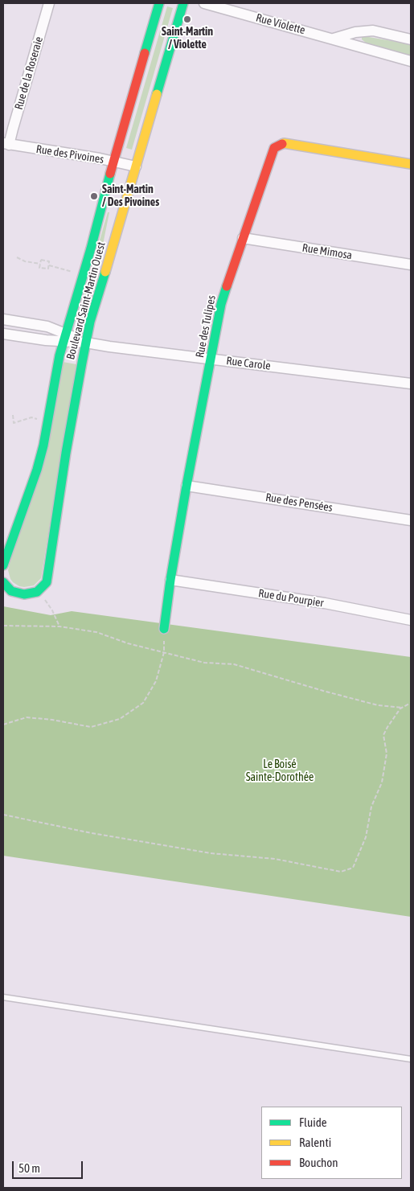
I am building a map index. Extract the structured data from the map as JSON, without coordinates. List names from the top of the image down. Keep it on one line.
{"streets":{"street":["Rue Violette","Rue de la Roseraie","Rue des Pivoines","Rue Mimosa","Boulevard Saint-Martin Ouest","Rue des Tulipes","Rue Carole","Rue des Pensées","Rue du Pourpier"]},"crossings":[["Rue de la Roseraie","Rue des Pivoines"],["Rue des Pivoines","Boulevard Saint-Martin Ouest"],["Rue Mimosa","Rue des Tulipes"],["Boulevard Saint-Martin Ouest","Rue Carole"],["Rue des Tulipes","Rue Carole"],["Rue des Tulipes","Rue des Pensées"],["Rue des Tulipes","Rue du Pourpier"]],"parks":["Le Boisé Sainte-Dorothée"],"places":["Saint-Martin / Violette","Saint-Martin / Des Pivoines"],"legend":["Fluide","Ralenti","Bouchon"],"scale_bar":"50 m"}
